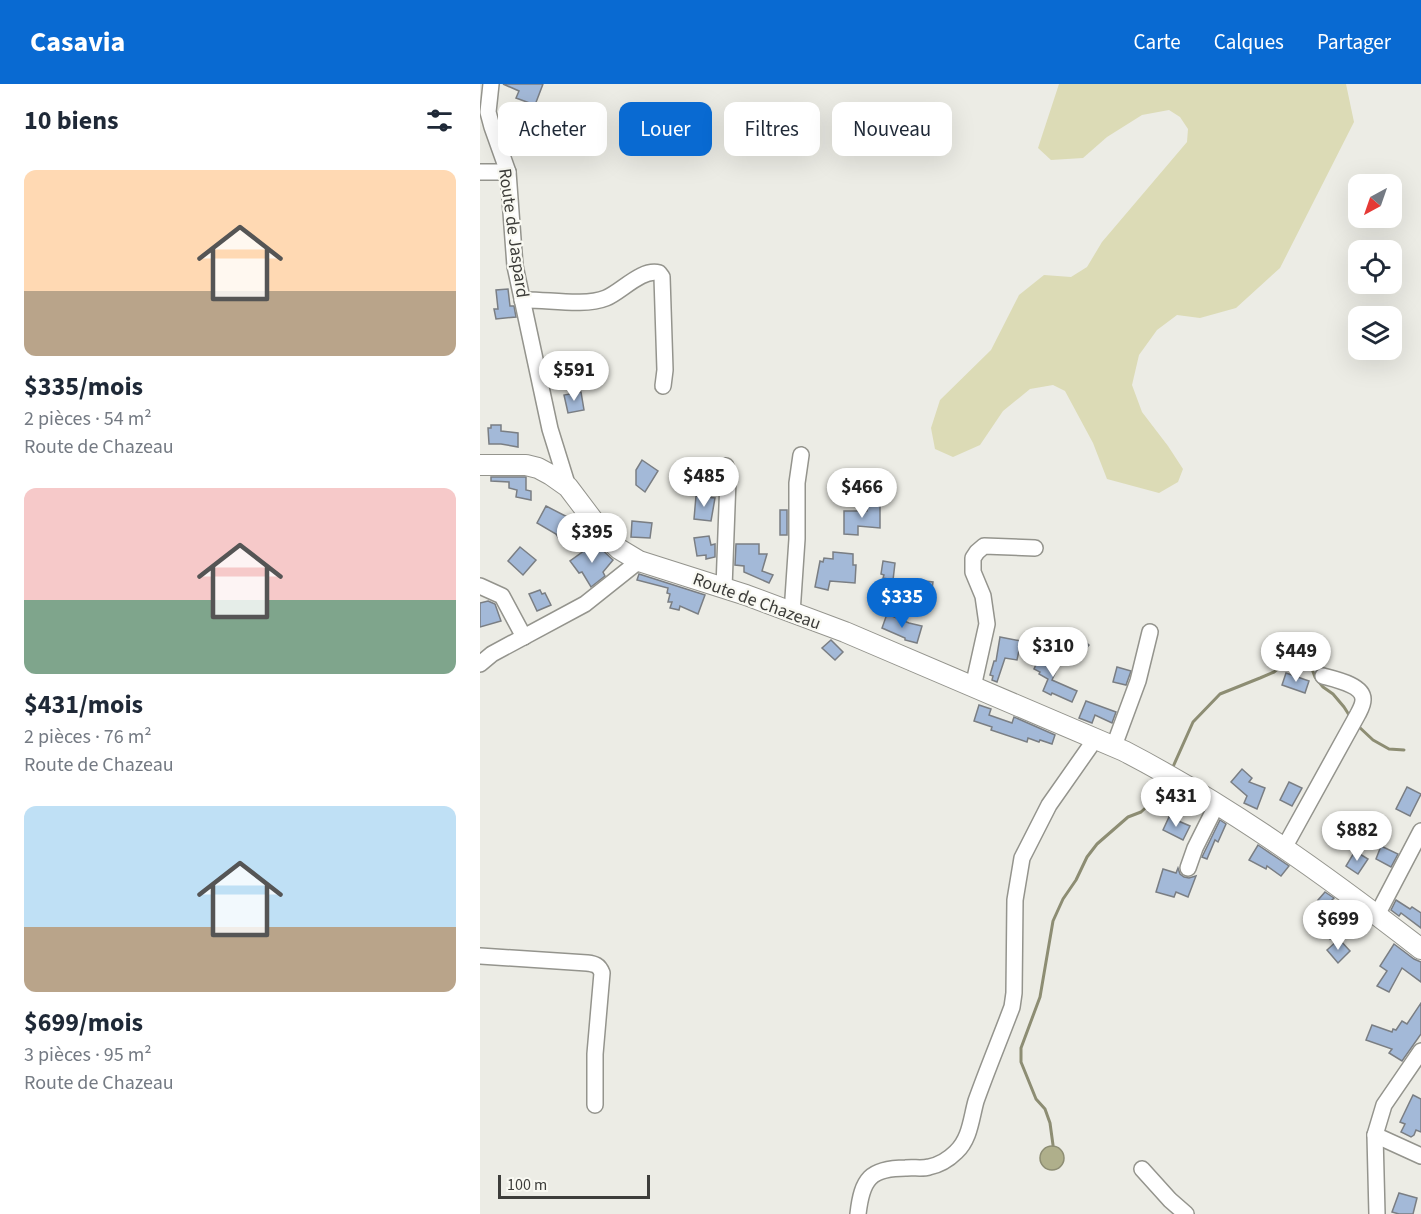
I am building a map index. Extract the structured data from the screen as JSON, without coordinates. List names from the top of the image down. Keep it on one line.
{"streets":{"main road":["Route de Chazeau"],"street":["Route de Jaspard"]},"crossings":[["Route de Jaspard","Route de Chazeau"]],"scale_bar":"100 m","north":"bottom left","page":{"header":"Casavia","nav":["Carte","Calques","Partager"],"heading":"10 biens","chip":["Acheter","Louer","Filtres","Nouveau"],"list":[{"name":"$335/mois","note":"2 pièces · 54 m² · Route de Chazeau"},{"name":"$431/mois","note":"2 pièces · 76 m² · Route de Chazeau"},{"name":"$699/mois","note":"3 pièces · 95 m² · Route de Chazeau"}],"price":["$591","$485","$466","$395","$335","$310","$449","$431","$882","$699"],"scale":"100 m"}}
